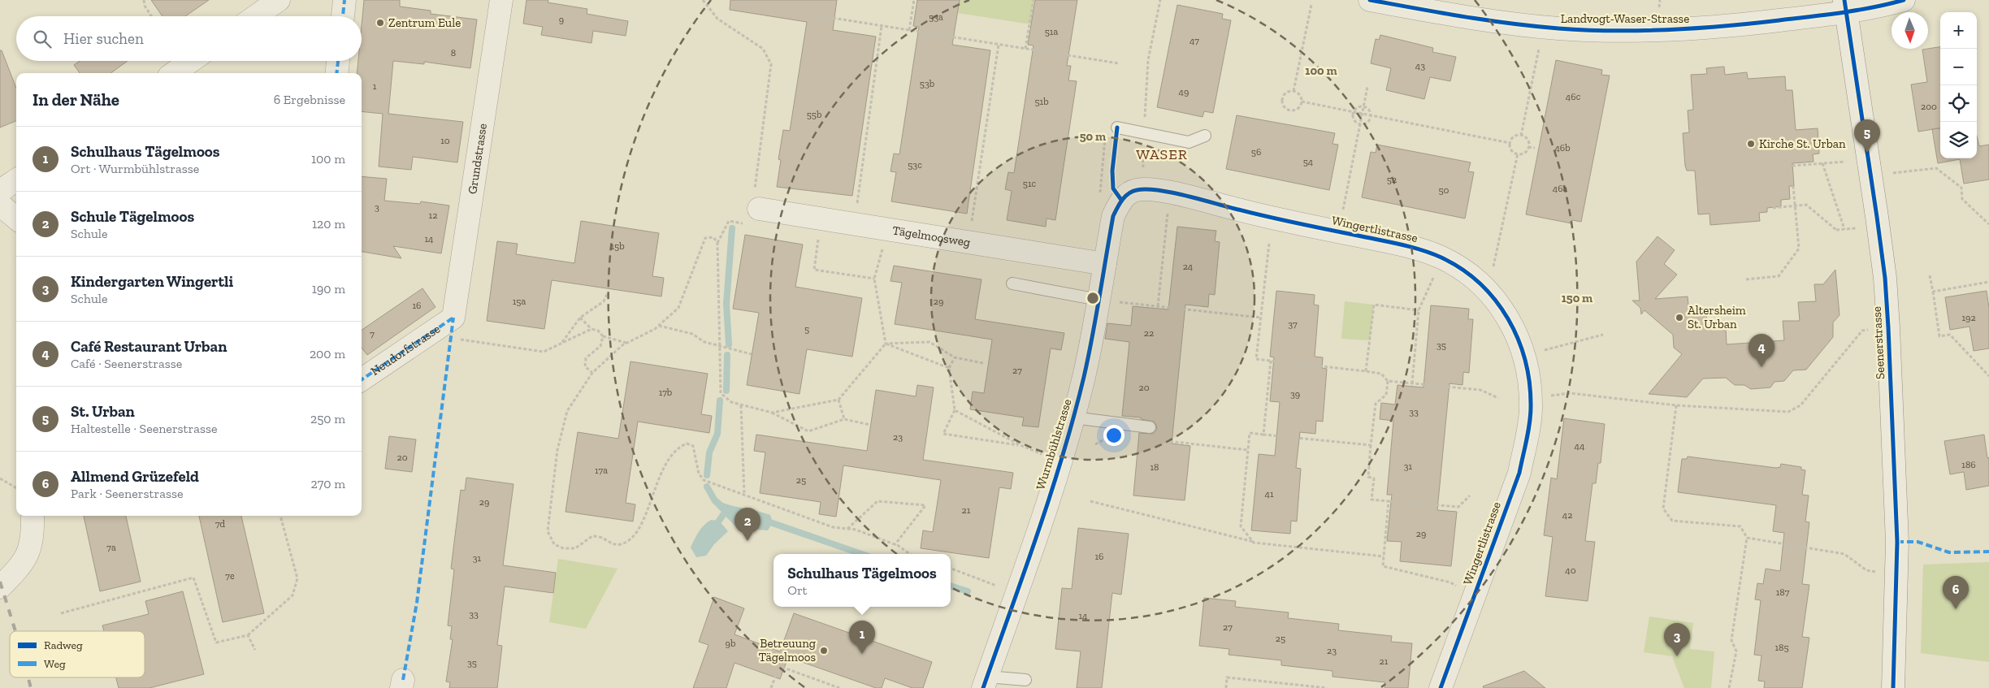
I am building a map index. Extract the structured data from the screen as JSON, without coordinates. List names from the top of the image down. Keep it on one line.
{"streets":{"street":["Landvogt-Waser-Strasse","Grundstrasse","Wingertlistrasse","Tägelmoosweg","Seenerstrasse","Neudorfstrasse","Wurmbühlstrasse"]},"crossings":[["Landvogt-Waser-Strasse","Seenerstrasse"],["Grundstrasse","Neudorfstrasse"],["Wingertlistrasse","Wurmbühlstrasse"],["Tägelmoosweg","Wurmbühlstrasse"]],"districts":["WASER"],"places":["Zentrum Eule","Kirche St. Urban","Altersheim St. Urban","Betreuung Tägelmoos"],"house_numbers":["53a","9","51a","47","8","43","53b","1","49","46c","51b","200","55b","10","46b","56","54","53c","52","51c","46a","50","3","12","14","15b","24","15a","29","16","192","37","5","22","7","35","27","20","17b","39","33","23","44","20","186","31","18","17a","25","41","29","21","42","7d","29","7a","16","31","40","7e","187","33","14","27","25","9b","185","23","21","35"],"legend":["Radweg","Weg"],"north":"bottom","page":{"map_buttons":["+","−"],"search":"Hier suchen","heading":["In der Nähe","6 Ergebnisse"],"pins":["5","4","2","6","1","3"],"list":[{"mark":"1","name":"Schulhaus Tägelmoos","note":"Ort · Wurmbühlstrasse","value":"100 m"},{"mark":"2","name":"Schule Tägelmoos","note":"Schule","value":"120 m"},{"mark":"3","name":"Kindergarten Wingertli","note":"Schule","value":"190 m"},{"mark":"4","name":"Café Restaurant Urban","note":"Café · Seenerstrasse","value":"200 m"},{"mark":"5","name":"St. Urban","note":"Haltestelle · Seenerstrasse","value":"250 m"},{"mark":"6","name":"Allmend Grüzefeld","note":"Park · Seenerstrasse","value":"270 m"}],"popup":["Schulhaus Tägelmoos","Ort"]},"rings":["100 m","50 m","150 m"]}
